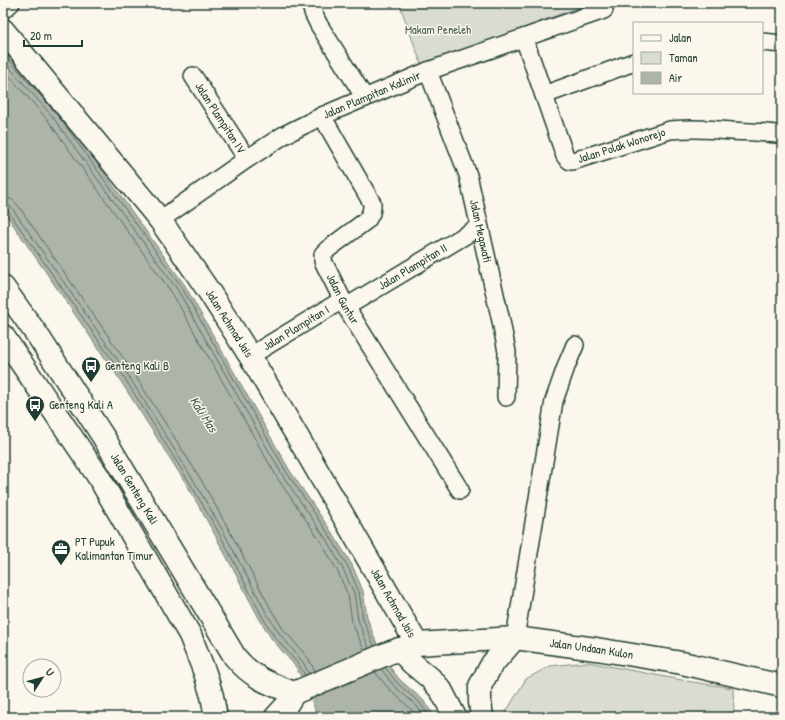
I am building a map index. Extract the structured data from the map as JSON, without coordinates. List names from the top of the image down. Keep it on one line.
{"streets":{"main road":["Jalan Achmad Jais","Jalan Genteng Kali","Jalan Undaan Kulon"],"street":["Jalan Plampitan Kalimir","Jalan Plampitan IV","Jalan Polak Wonorejo","Jalan Megawati","Jalan Plampitan II","Jalan Guntur","Jalan Plampitan I"]},"crossings":[["Jalan Plampitan Kalimir","Jalan Plampitan IV"],["Jalan Plampitan Kalimir","Jalan Polak Wonorejo"],["Jalan Plampitan Kalimir","Jalan Megawati"],["Jalan Plampitan Kalimir","Jalan Guntur"],["Jalan Plampitan Kalimir","Jalan Achmad Jais"],["Jalan Megawati","Jalan Plampitan II"],["Jalan Plampitan II","Jalan Guntur"],["Jalan Plampitan II","Jalan Plampitan I"],["Jalan Guntur","Jalan Plampitan I"],["Jalan Achmad Jais","Jalan Plampitan I"],["Jalan Achmad Jais","Jalan Undaan Kulon"]],"water":["Kali Mas"],"parks":["Makam Peneleh"],"places":{"bus stop":["Genteng Kali B","Genteng Kali A"],"office":["PT Pupuk Kalimantan Timur"]},"legend":["Jalan","Taman","Air"],"scale_bar":"20 m","north":"top right"}
